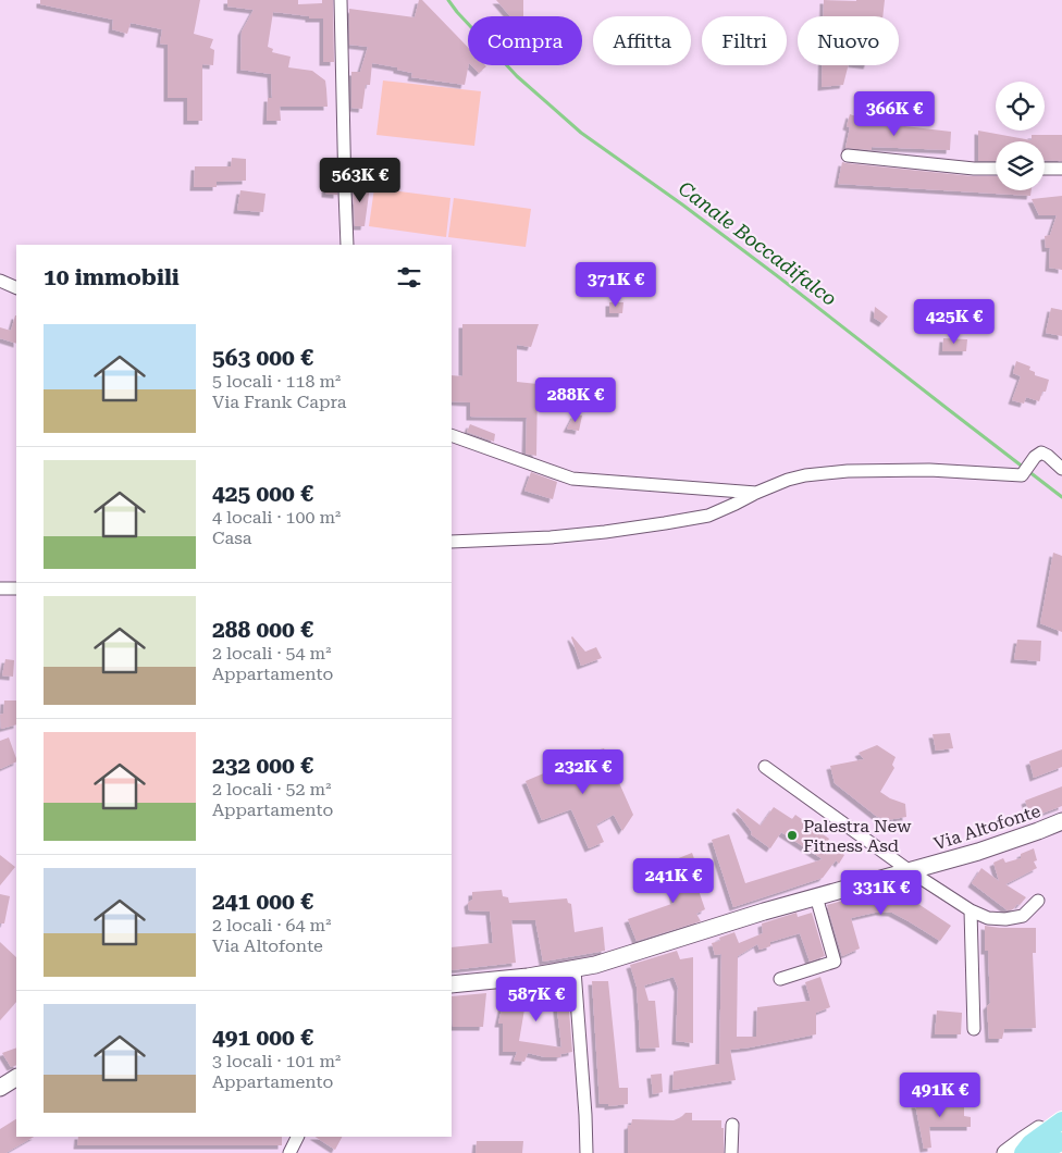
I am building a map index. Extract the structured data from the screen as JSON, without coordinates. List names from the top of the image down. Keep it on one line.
{"streets":{"street":["Via Altofonte"]},"water":["Canale Boccadifalco"],"places":["Palestra New Fitness Asd"],"page":{"chip":["Compra","Affitta","Filtri","Nuovo"],"price":["366K €","563K €","371K €","425K €","288K €","232K €","241K €","331K €","587K €","491K €"],"heading":"10 immobili","list":[{"name":"563 000 €","note":"5 locali · 118 m² · Via Frank Capra"},{"name":"425 000 €","note":"4 locali · 100 m² · Casa"},{"name":"288 000 €","note":"2 locali · 54 m² · Appartamento"},{"name":"232 000 €","note":"2 locali · 52 m² · Appartamento"},{"name":"241 000 €","note":"2 locali · 64 m² · Via Altofonte"},{"name":"491 000 €","note":"3 locali · 101 m² · Appartamento"}]}}
